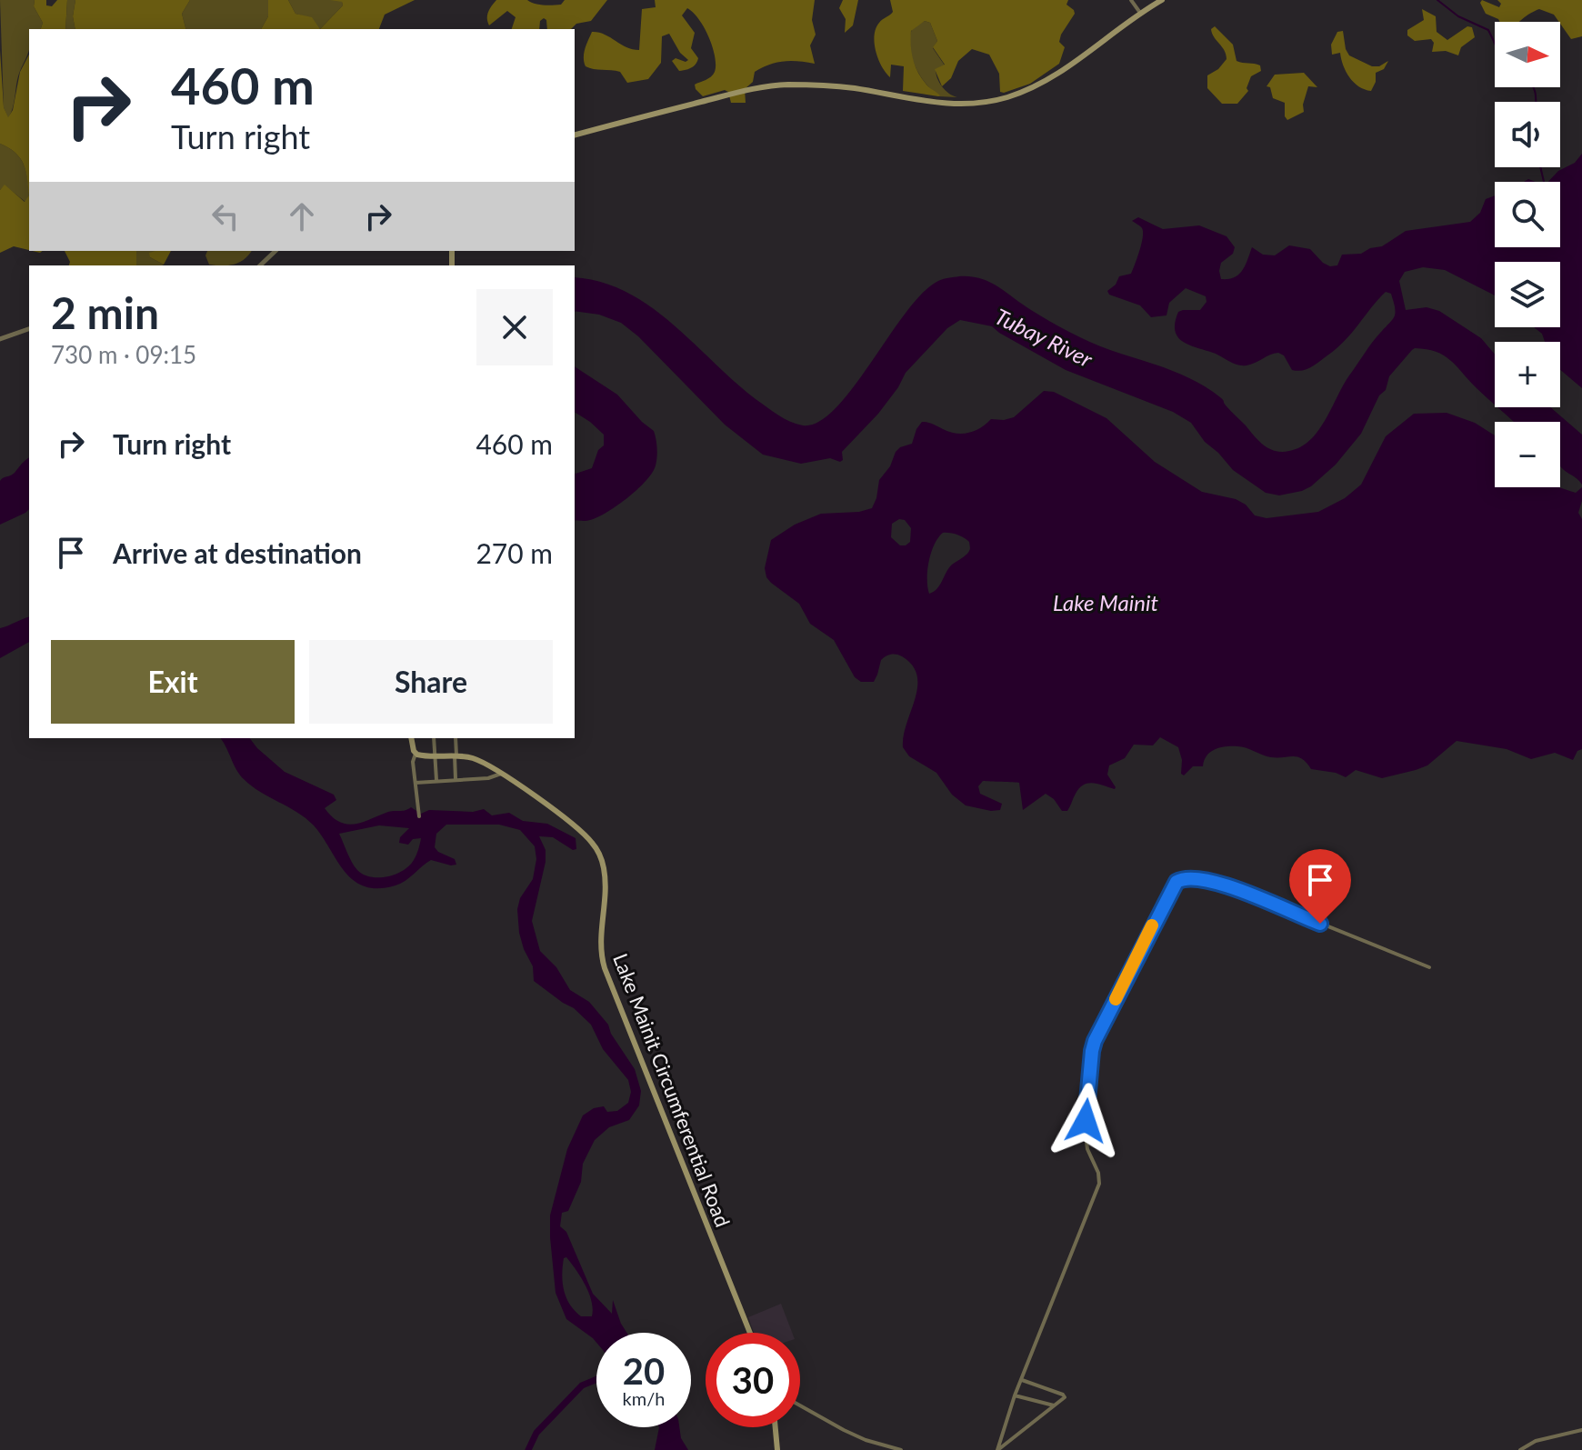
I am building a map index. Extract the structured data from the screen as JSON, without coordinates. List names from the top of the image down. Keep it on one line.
{"streets":{"main road":["Lake Mainit Circumferential Road"]},"water":["Tubay River","Lake Mainit"],"north":"right","page":{"map_buttons":["+","−"],"turn":["460 m","Turn right"],"heading":["2 min","730 m · 09:15"],"list":[{"name":"Turn right","value":"460 m"},{"name":"Arrive at destination","value":"270 m"}],"buttons":["Exit","Share"],"speed":"20 km/h","limit":"30"}}
